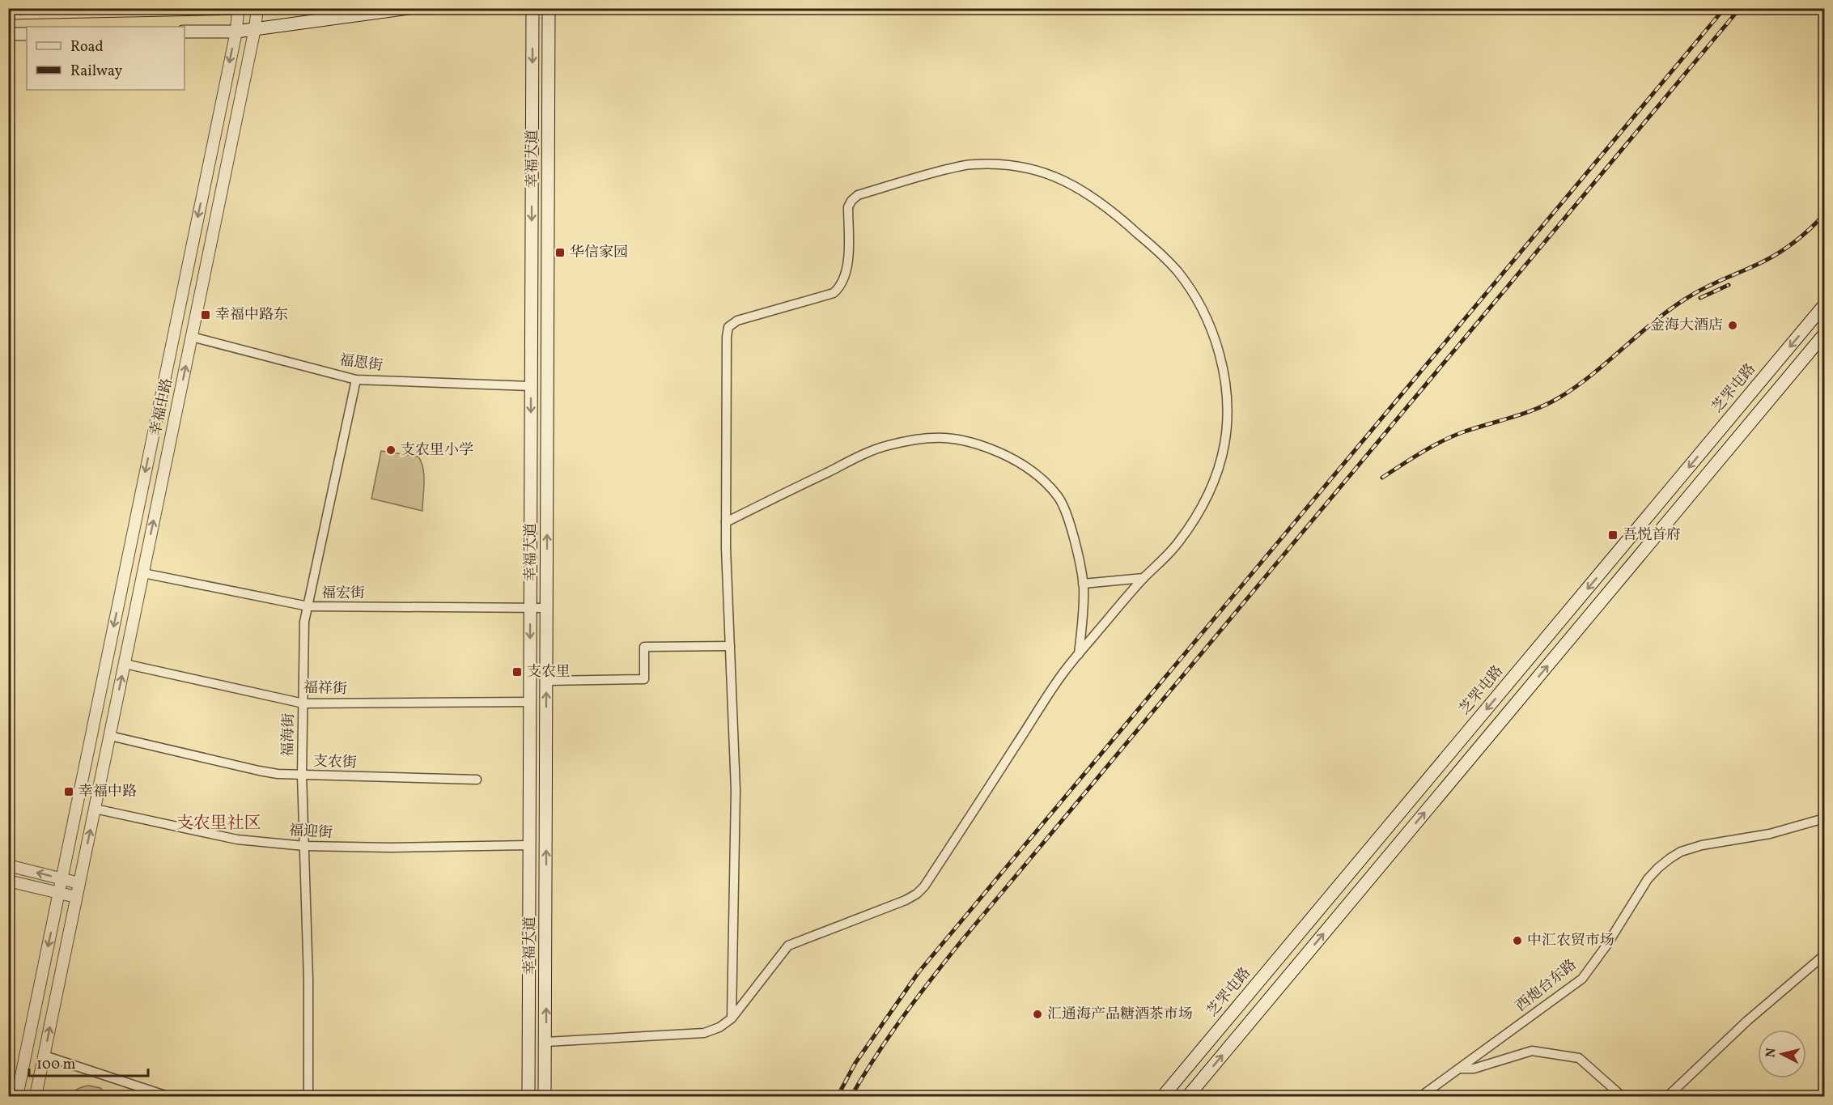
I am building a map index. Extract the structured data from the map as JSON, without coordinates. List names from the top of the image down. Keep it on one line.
{"streets":{"main road":["幸福大道","芝罘屯路"],"street":["福恩街","幸福中路","福宏街","福祥街","福海街","支农街","福迎街","西炮台东路"]},"crossings":[["幸福大道","福恩街"],["幸福大道","福宏街"],["幸福大道","福祥街"],["幸福大道","福迎街"],["福恩街","幸福中路"],["福恩街","福海街"],["幸福中路","福宏街"],["幸福中路","福祥街"],["幸福中路","支农街"],["幸福中路","福迎街"],["福宏街","福海街"],["福祥街","福海街"],["福海街","支农街"],["福海街","福迎街"]],"districts":["支农里社区"],"places":{"transit":["华信家园","幸福中路东","吾悦首府","支农里","幸福中路"],"other":["金海大酒店","支农里小学","中汇农贸市场","汇通海产品糖酒茶市场"]},"legend":["Road","Railway"],"scale_bar":"100 m","north":"left"}
